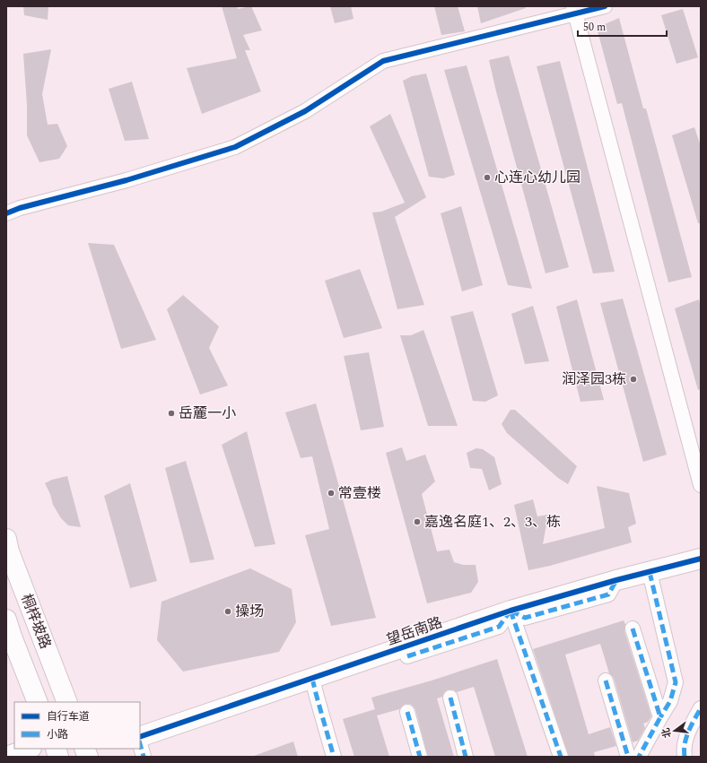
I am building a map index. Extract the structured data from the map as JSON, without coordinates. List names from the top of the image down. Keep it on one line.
{"streets":{"street":["桐梓坡路","望岳南路"]},"places":["心连心幼儿园","润泽园3栋","岳麓一小","常壹楼","嘉逸名庭1、2、3、栋","操场"],"legend":["自行车道","小路"],"scale_bar":"50 m","north":"left"}
